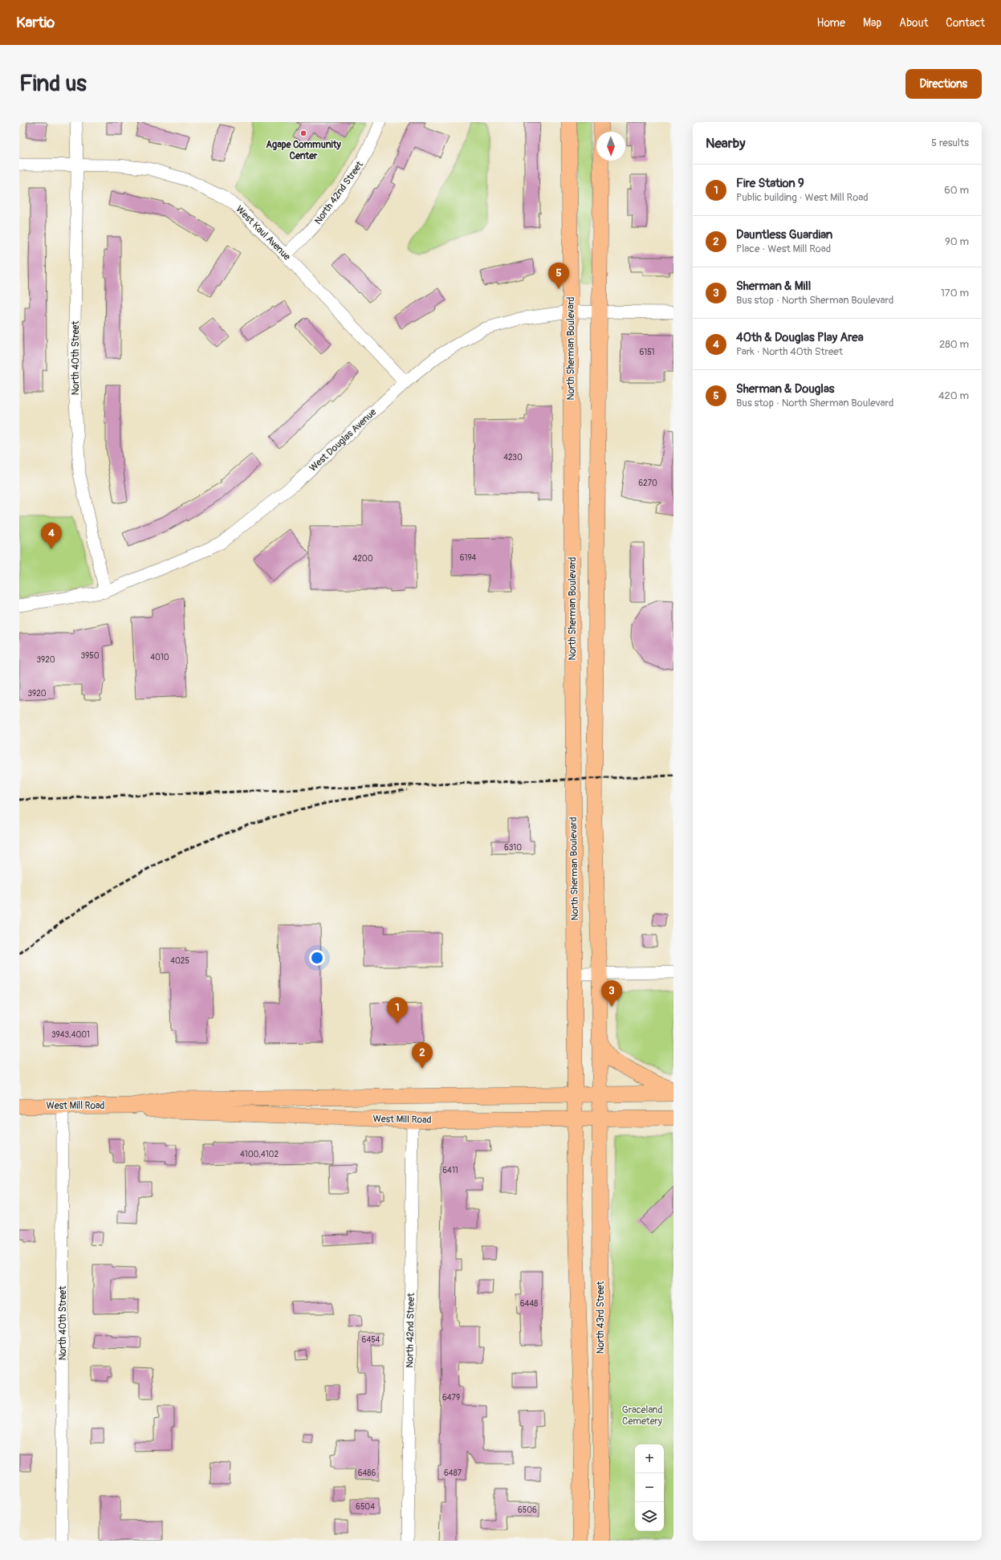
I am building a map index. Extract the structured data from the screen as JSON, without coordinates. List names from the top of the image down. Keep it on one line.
{"streets":{"main road":["North Sherman Boulevard","West Mill Road","North 43rd Street"],"street":["North 42nd Street","West Kaul Avenue","North 40th Street","West Douglas Avenue"]},"crossings":[["North 42nd Street","West Kaul Avenue"],["North 42nd Street","West Mill Road"],["West Kaul Avenue","North 40th Street"],["West Kaul Avenue","West Douglas Avenue"],["North Sherman Boulevard","West Douglas Avenue"],["North Sherman Boulevard","West Mill Road"],["North 40th Street","West Douglas Avenue"],["North 40th Street","West Mill Road"],["West Mill Road","North 43rd Street"]],"parks":["Graceland Cemetery"],"places":["Agape Community Center"],"house_numbers":["6151","4230","6270","6194","4200","3950","4010","3920","3920","6310","4025","3943,4001","4100,4102","6411","6448","6454","6479","6486","6487","6504","6506"],"north":"bottom","page":{"header":"Kartio","nav":["Home","Map","About","Contact"],"buttons":"Directions","title":"Find us","heading":["Nearby","5 results"],"list":[{"mark":"1","name":"Fire Station 9","note":"Public building · West Mill Road","value":"60 m"},{"mark":"2","name":"Dauntless Guardian","note":"Place · West Mill Road","value":"90 m"},{"mark":"3","name":"Sherman & Mill","note":"Bus stop · North Sherman Boulevard","value":"170 m"},{"mark":"4","name":"40th & Douglas Play Area","note":"Park · North 40th Street","value":"280 m"},{"mark":"5","name":"Sherman & Douglas","note":"Bus stop · North Sherman Boulevard","value":"420 m"}],"pins":["5","4","3","1","2"],"map_buttons":["+","−"]}}
